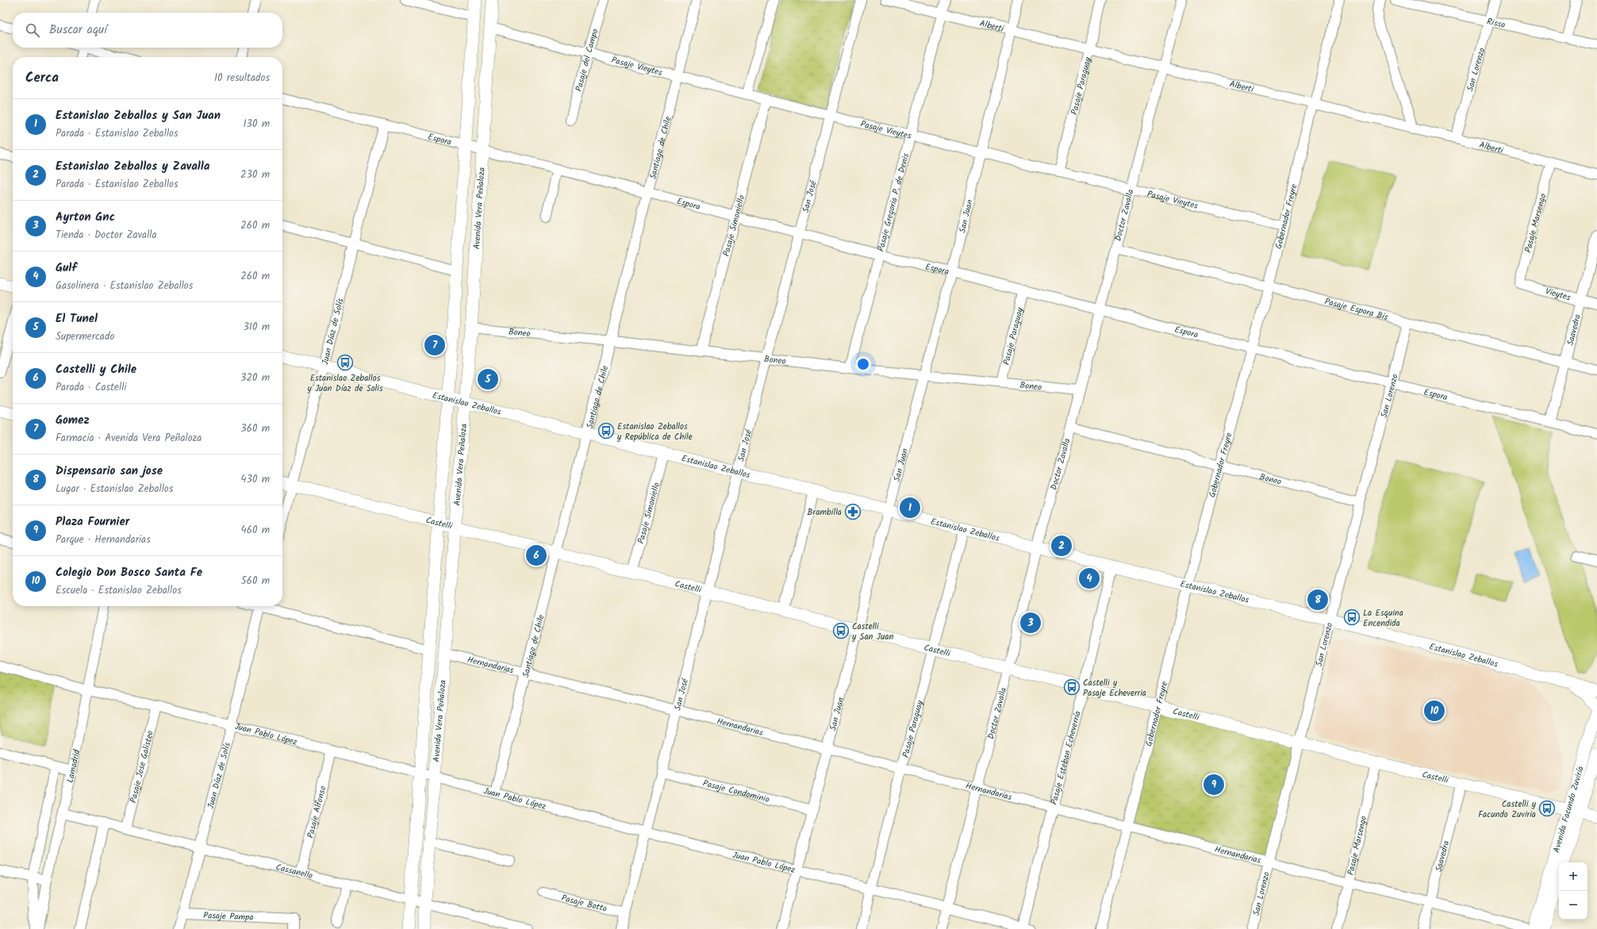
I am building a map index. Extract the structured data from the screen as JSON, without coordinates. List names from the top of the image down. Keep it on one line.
{"streets":{"main road":["Avenida Vera Peñaloza","Estanislao Zeballos","Castelli","Avenida Facundo Zuviría"],"street":["Risso","Alberti","Pasaje del Campo","Pasaje Vieytes","San Lorenzo","Pasaje Paraguay","Espora","Santiago de Chile","San José","Pasaje Gregoria P. de Denis","Doctor Zavalla","San Juan","Gobernador Freyre","Pasaje Marsengo","Pasaje Simoniello","Vieytes","Pasaje Espora Bis","Saavedra","Juan Díaz de Solís","Boneo","Hernandarias","Juan Pablo López","Pasaje Esteban Echeverría","Lamadrid","Pasaje Jose Galisteo","Pasaje Condominio","Pasaje Alfonso","Cassanello","Pasaje Botto","Pasaje Pampa"]},"crossings":[["Risso","San Lorenzo"],["Alberti","San Lorenzo"],["Alberti","Pasaje Paraguay"],["Alberti","Pasaje Gregoria P. de Denis"],["Alberti","Doctor Zavalla"],["Alberti","San Juan"],["Alberti","Gobernador Freyre"],["Alberti","Pasaje Marsengo"],["Pasaje del Campo","Pasaje Vieytes"],["Pasaje Vieytes","Pasaje Paraguay"],["Pasaje Vieytes","Santiago de Chile"],["Pasaje Vieytes","San José"],["Pasaje Vieytes","Pasaje Gregoria P. de Denis"],["Pasaje Vieytes","Avenida Vera Peñaloza"],["Pasaje Vieytes","Doctor Zavalla"],["Pasaje Vieytes","San Juan"],["Pasaje Vieytes","Gobernador Freyre"],["Pasaje Vieytes","Pasaje Simoniello"],["San Lorenzo","Espora"],["San Lorenzo","Pasaje Espora Bis"],["San Lorenzo","Boneo"],["San Lorenzo","Estanislao Zeballos"],["San Lorenzo","Castelli"],["San Lorenzo","Hernandarias"],["Pasaje Paraguay","Espora"],["Pasaje Paraguay","Boneo"],["Pasaje Paraguay","Estanislao Zeballos"],["Pasaje Paraguay","Castelli"],["Pasaje Paraguay","Hernandarias"],["Pasaje Paraguay","Juan Pablo López"],["Espora","Santiago de Chile"],["Espora","San José"],["Espora","Pasaje Gregoria P. de Denis"],["Espora","Avenida Vera Peñaloza"],["Espora","Doctor Zavalla"],["Espora","San Juan"],["Espora","Gobernador Freyre"],["Espora","Pasaje Simoniello"],["Espora","Saavedra"],["Espora","Juan Díaz de Solís"],["Santiago de Chile","Boneo"],["Santiago de Chile","Estanislao Zeballos"],["Santiago de Chile","Castelli"],["Santiago de Chile","Hernandarias"],["Santiago de Chile","Juan Pablo López"],["San José","Boneo"],["San José","Estanislao Zeballos"],["San José","Castelli"],["San José","Hernandarias"],["San José","Juan Pablo López"],["San José","Pasaje Condominio"],["San José","Pasaje Botto"],["Pasaje Gregoria P. de Denis","Boneo"],["Avenida Vera Peñaloza","Boneo"],["Avenida Vera Peñaloza","Estanislao Zeballos"],["Avenida Vera Peñaloza","Castelli"],["Avenida Vera Peñaloza","Hernandarias"],["Avenida Vera Peñaloza","Juan Pablo López"],["Avenida Vera Peñaloza","Cassanello"],["Doctor Zavalla","Pasaje Espora Bis"],["Doctor Zavalla","Boneo"],["Doctor Zavalla","Estanislao Zeballos"],["Doctor Zavalla","Castelli"],["Doctor Zavalla","Hernandarias"],["Doctor Zavalla","Juan Pablo López"],["San Juan","Boneo"],["San Juan","Estanislao Zeballos"],["San Juan","Castelli"],["San Juan","Hernandarias"],["San Juan","Juan Pablo López"],["San Juan","Pasaje Condominio"],["Gobernador Freyre","Pasaje Espora Bis"],["Gobernador Freyre","Boneo"],["Gobernador Freyre","Estanislao Zeballos"],["Gobernador Freyre","Castelli"],["Gobernador Freyre","Hernandarias"],["Pasaje Marsengo","Vieytes"],["Pasaje Marsengo","Castelli"],["Pasaje Marsengo","Hernandarias"],["Pasaje Simoniello","Boneo"],["Pasaje Simoniello","Estanislao Zeballos"],["Pasaje Simoniello","Castelli"],["Vieytes","Saavedra"],["Pasaje Espora Bis","Saavedra"],["Saavedra","Castelli"],["Saavedra","Hernandarias"],["Juan Díaz de Solís","Estanislao Zeballos"],["Juan Díaz de Solís","Castelli"],["Juan Díaz de Solís","Juan Pablo López"],["Juan Díaz de Solís","Cassanello"],["Juan Díaz de Solís","Pasaje Pampa"],["Estanislao Zeballos","Pasaje Esteban Echeverría"],["Castelli","Pasaje Esteban Echeverría"],["Castelli","Avenida Facundo Zuviría"],["Hernandarias","Pasaje Esteban Echeverría"],["Hernandarias","Avenida Facundo Zuviría"],["Juan Pablo López","Pasaje Esteban Echeverría"],["Juan Pablo López","Lamadrid"],["Juan Pablo López","Pasaje Jose Galisteo"],["Juan Pablo López","Pasaje Alfonso"],["Lamadrid","Cassanello"],["Pasaje Jose Galisteo","Cassanello"],["Pasaje Alfonso","Cassanello"]],"places":{"bus stop":["Estanislao Zeballos y Juan Díaz de Solis","Estanislao Zeballos y República de Chile","La Esquina Encendida","Castelli y San Juan","Castelli y Pasaje Echeverria","Castelli y Facundo Zuviria"],"pharmacy":["Brambilla"]},"page":{"search":"Buscar aquí","heading":["Cerca","10 resultados"],"list":[{"mark":"1","name":"Estanislao Zeballos y San Juan","note":"Parada · Estanislao Zeballos","value":"130 m"},{"mark":"2","name":"Estanislao Zeballos y Zavalla","note":"Parada · Estanislao Zeballos","value":"230 m"},{"mark":"3","name":"Ayrton Gnc","note":"Tienda · Doctor Zavalla","value":"260 m"},{"mark":"4","name":"Gulf","note":"Gasolinera · Estanislao Zeballos","value":"260 m"},{"mark":"5","name":"El Tunel","note":"Supermercado","value":"310 m"},{"mark":"6","name":"Castelli y Chile","note":"Parada · Castelli","value":"320 m"},{"mark":"7","name":"Gomez","note":"Farmacia · Avenida Vera Peñaloza","value":"360 m"},{"mark":"8","name":"Dispensario san jose","note":"Lugar · Estanislao Zeballos","value":"430 m"},{"mark":"9","name":"Plaza Fournier","note":"Parque · Hernandarias","value":"460 m"},{"mark":"10","name":"Colegio Don Bosco Santa Fe","note":"Escuela · Estanislao Zeballos","value":"560 m"}],"pins":["7","5","1","2","6","4","8","3","10","9"],"map_buttons":["+","−"]}}
